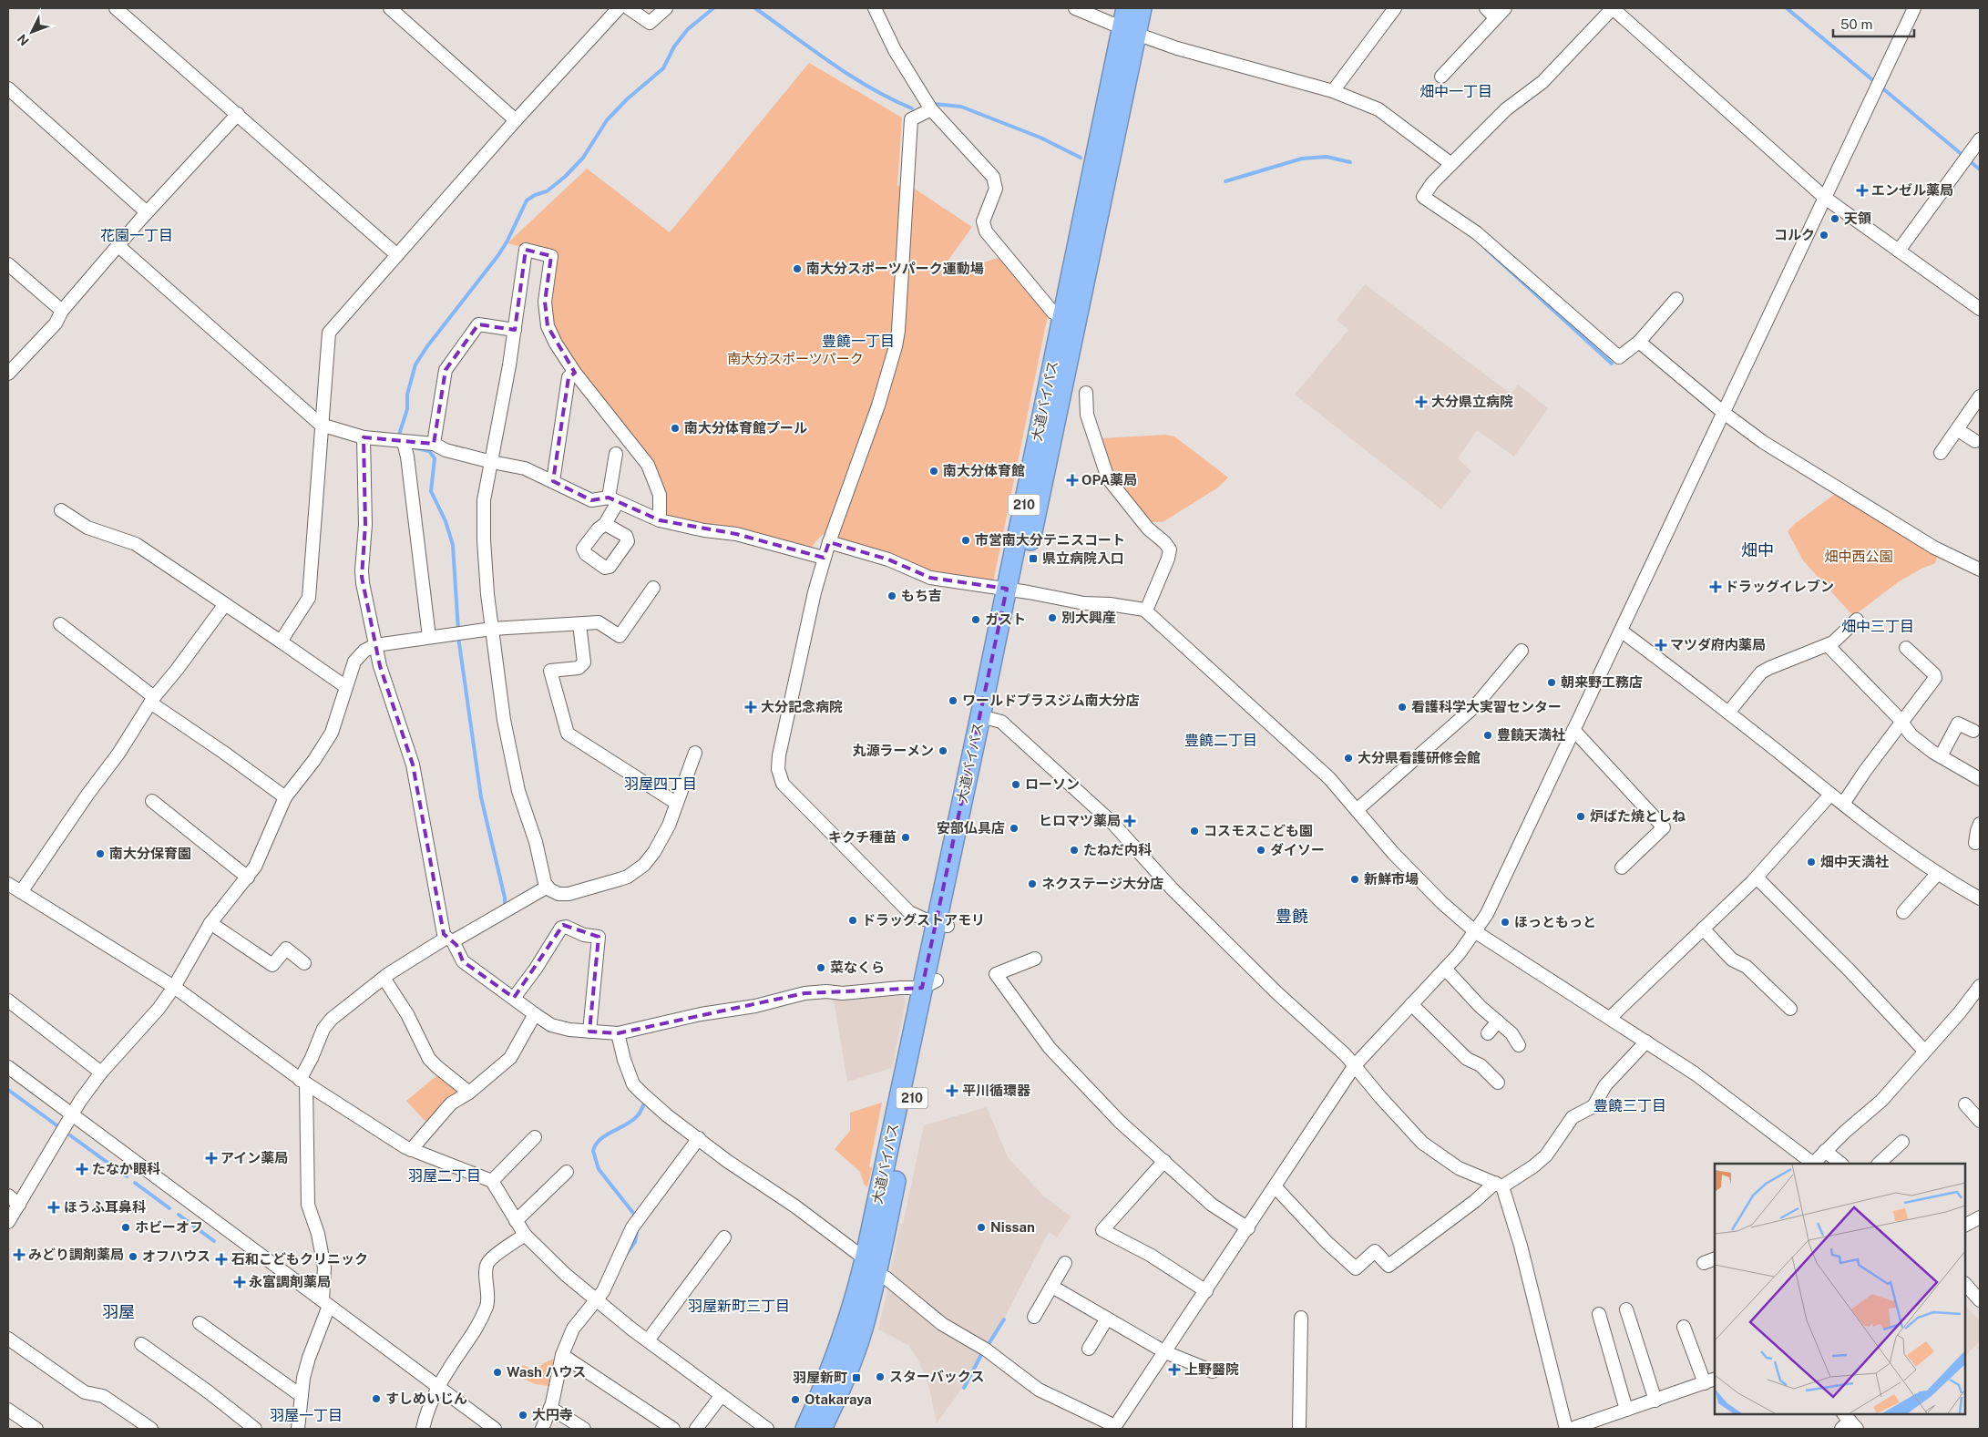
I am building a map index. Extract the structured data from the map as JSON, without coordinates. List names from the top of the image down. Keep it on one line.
{"streets":{"highway":["大道バイパス","210"]},"districts":["畑中一丁目","花園一丁目","豊饒一丁目","畑中","畑中三丁目","豊饒二丁目","羽屋四丁目","豊饒","豊饒三丁目","羽屋二丁目","羽屋新町三丁目","羽屋","羽屋一丁目"],"parks":["南大分スポーツパーク","畑中西公園"],"places":{"health":["エンゼル薬局","大分県立病院","OPA薬局","ドラッグイレブン","マツダ府内薬局","大分記念病院","ヒロマツ薬局","平川循環器","アイン薬局","たなか眼科","ほうふ耳鼻科","みどり調剤薬局","石和こどもクリニック","永富調剤薬局","上野醫院"],"other":["天領","コルク","南大分スポーツパーク運動場","南大分体育館プール","南大分体育館","市営南大分テニスコート","もち吉","別大興産","ガスト","朝来野工務店","ワールドプラスジム南大分店","看護科学大実習センター","豊饒天満社","丸源ラーメン","大分県看護研修会館","ローソン","炉ばた焼としね","安部仏具店","コスモスこども園","キクチ種苗","たねだ内科","ダイソー","南大分保育園","畑中天満社","新鮮市場","ネクステージ大分店","ドラッグストアモリ","ほっともっと","菜なくら","ホビーオフ","Nissan","オフハウス","Wash ハウス","スターバックス","すしめいじん","Otakaraya","大円寺"],"transit":["県立病院入口","羽屋新町"]},"scale_bar":"50 m","north":"bottom left"}
